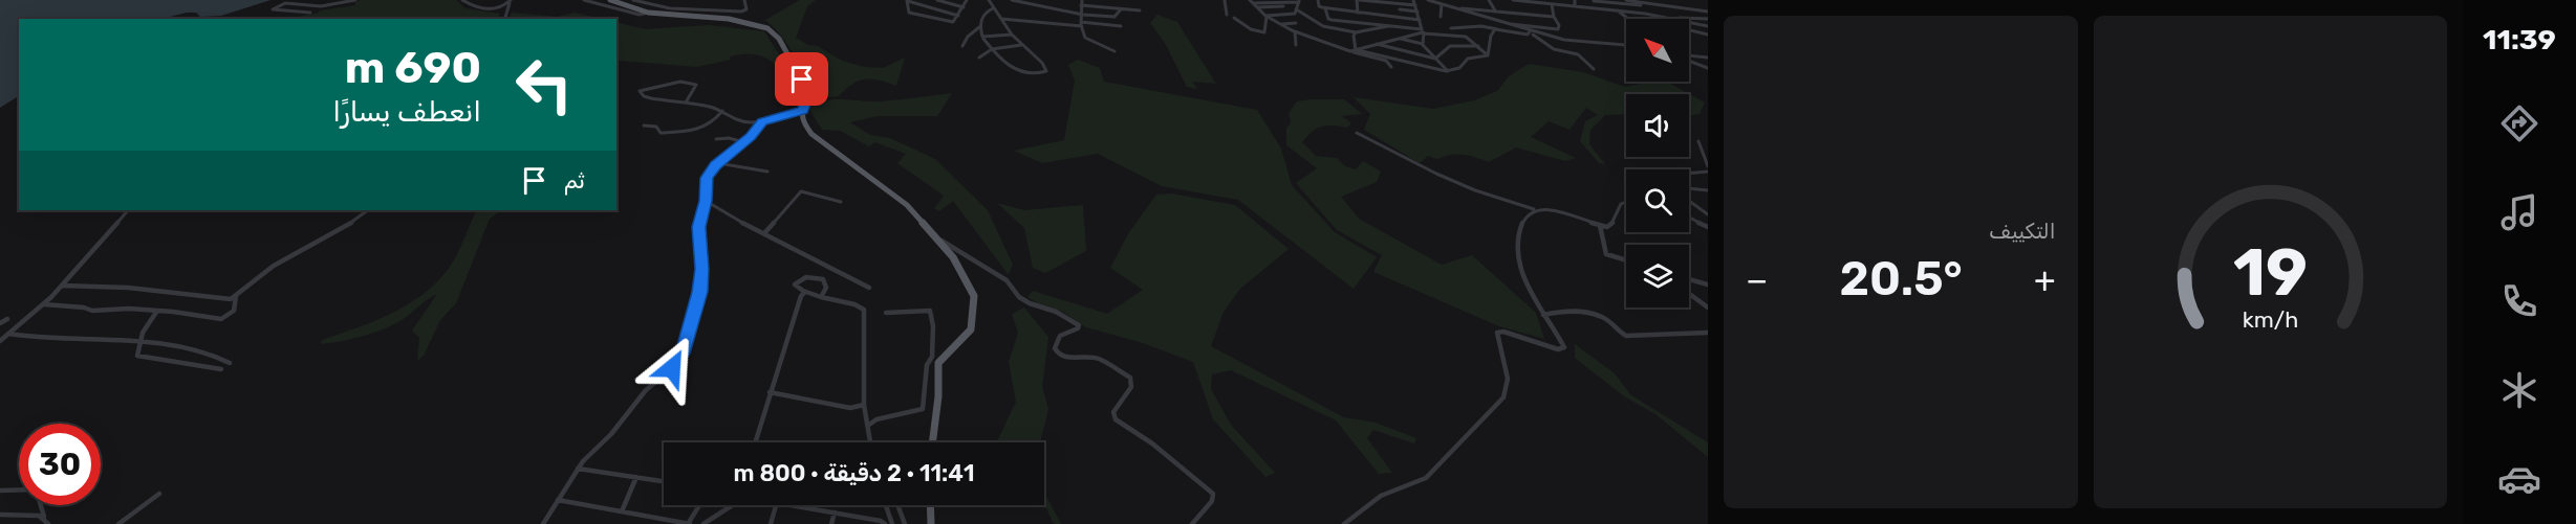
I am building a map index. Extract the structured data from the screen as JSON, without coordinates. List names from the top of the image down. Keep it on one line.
{"north":"top left","page":{"tabs":"11:39","tile":"التكييف","turn":["690 m","انعطف يسارًا"],"then":"ثم","heat":["−","20.5°","+"],"limit":"30","trip":"11:41 · 2 دقيقة · 800 m","gauge":["19","km/h"]}}
